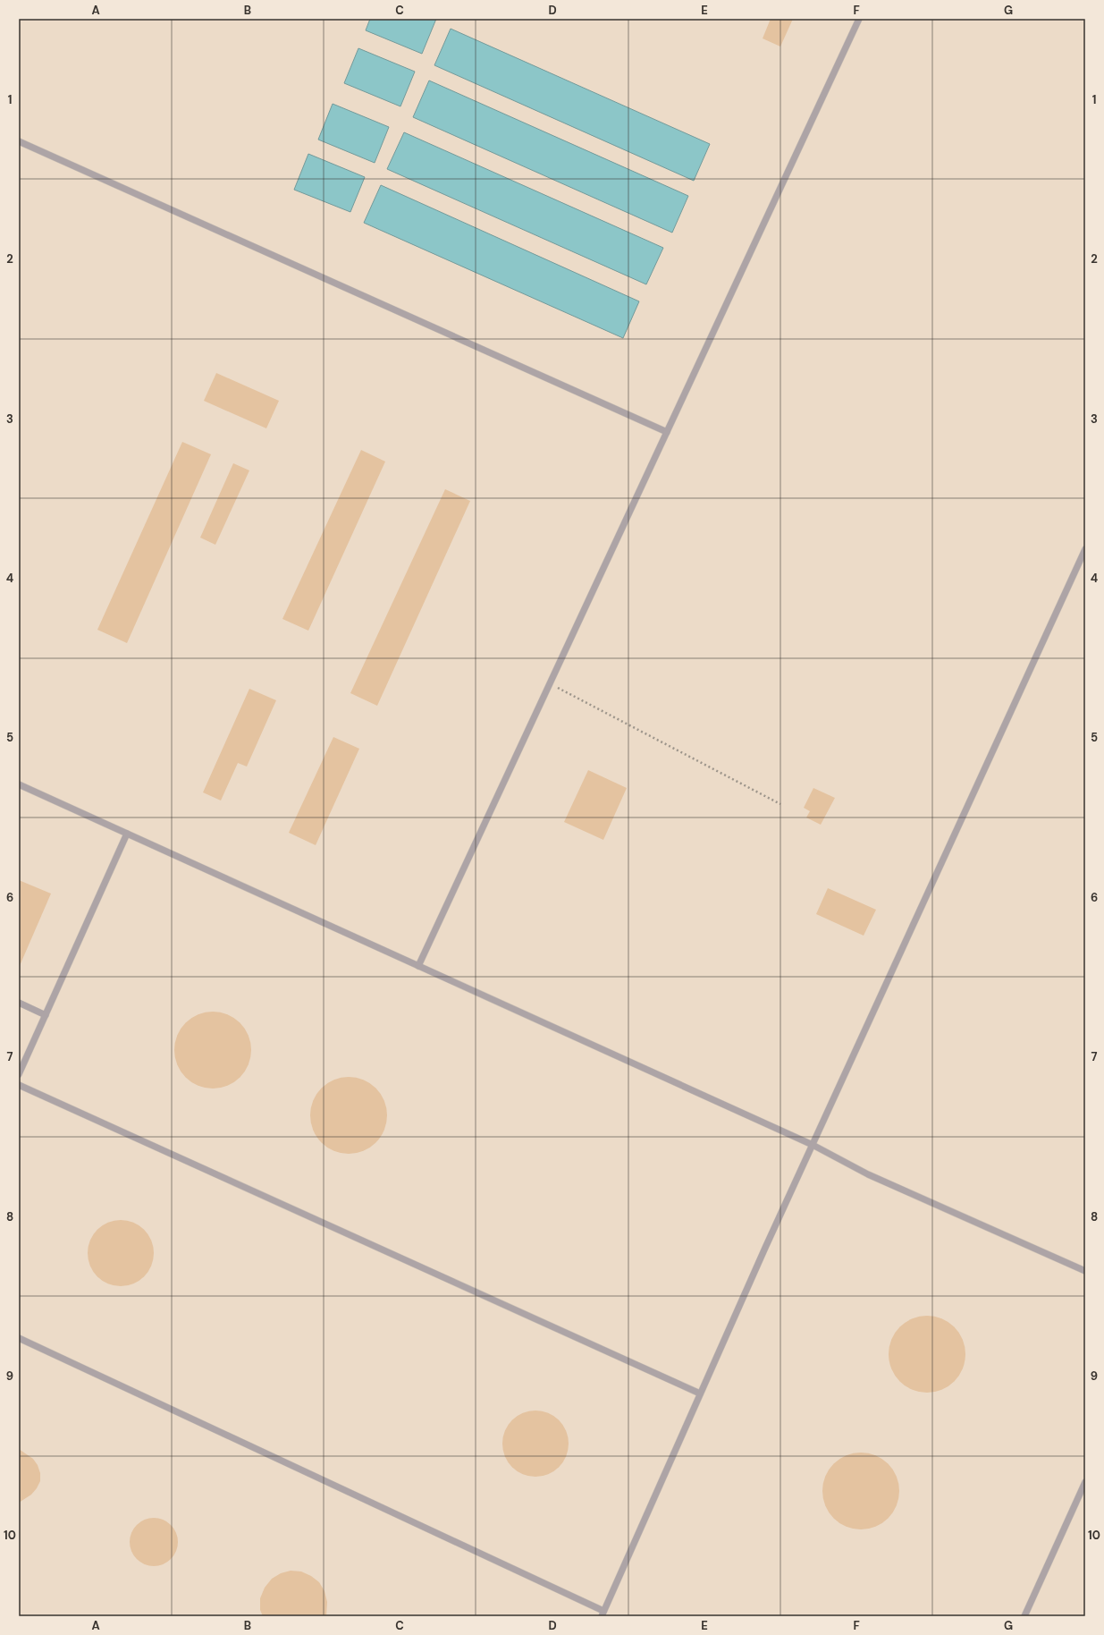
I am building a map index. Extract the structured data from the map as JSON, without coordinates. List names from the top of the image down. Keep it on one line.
{"grid":{"columns":["A","B","C","D","E","F","G"],"rows":["1","2","3","4","5","6","7","8","9","10"]}}
